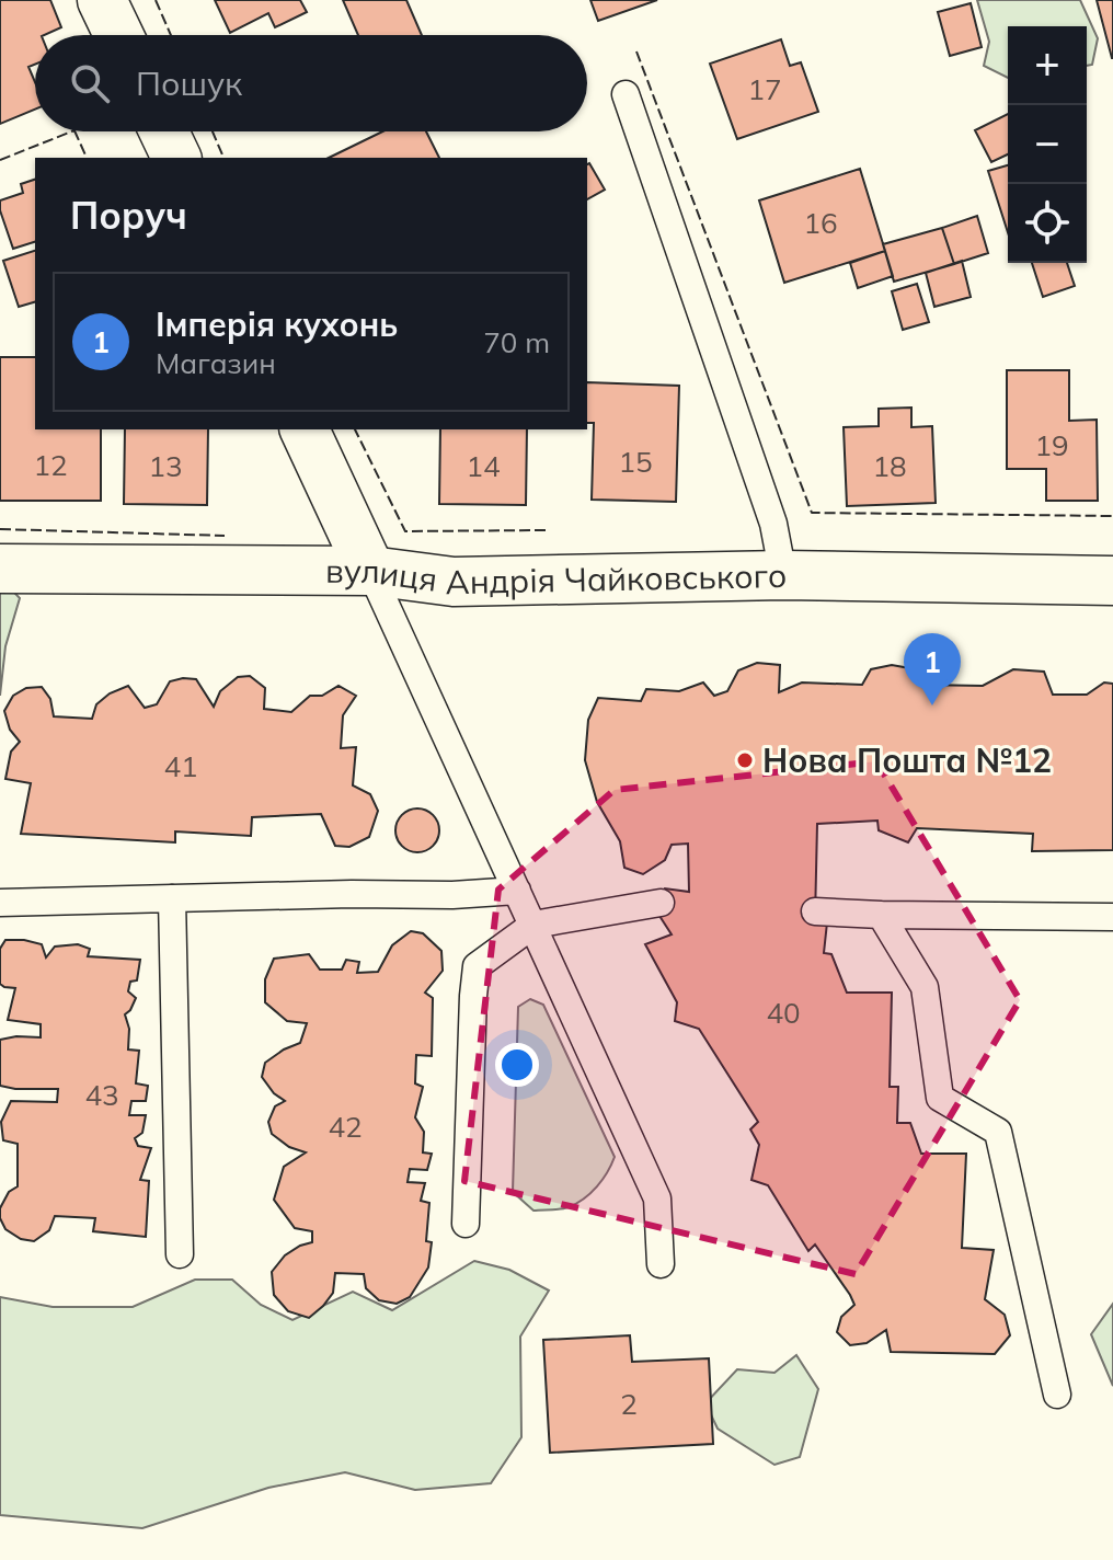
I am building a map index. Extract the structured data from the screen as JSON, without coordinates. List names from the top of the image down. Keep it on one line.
{"streets":{"street":["вулиця Андрія Чайковського"]},"places":["Нова Пошта №12"],"house_numbers":["17","16","19","15","12","13","14","18","41","40","43","42","2"],"page":{"map_buttons":["+","−"],"search":"Пошук","heading":"Поруч","list":[{"mark":"1","name":"Імперія кухонь","note":"Магазин","value":"70 m"}],"pins":"1"}}
